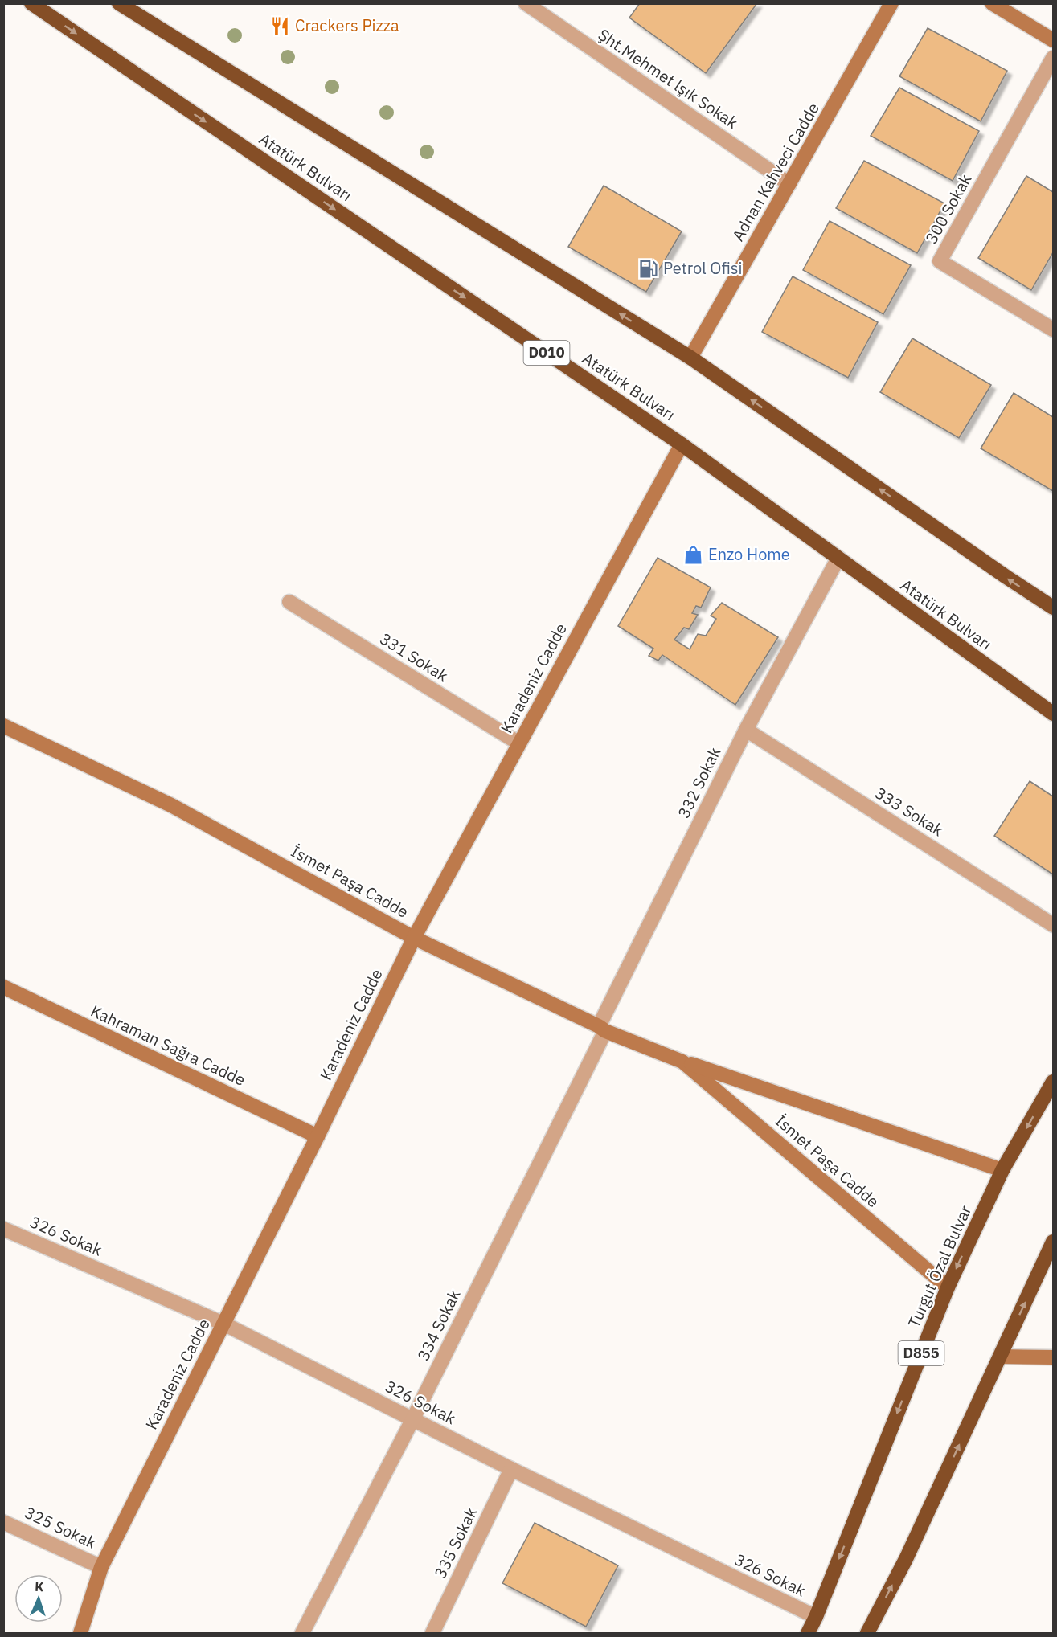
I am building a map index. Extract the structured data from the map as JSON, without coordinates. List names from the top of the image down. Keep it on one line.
{"streets":{"highway":["Atatürk Bulvarı","D010","Turgut Özal Bulvar","D855"],"street":["Şht.Mehmet lşık Sokak","Adnan Kahveci Cadde","300 Sokak","331 Sokak","Karadeniz Cadde","332 Sokak","333 Sokak","İsmet Paşa Cadde","Kahraman Sağra Cadde","326 Sokak","334 Sokak","325 Sokak","335 Sokak"]},"crossings":[["Şht.Mehmet lşık Sokak","Adnan Kahveci Cadde"],["Atatürk Bulvarı","Karadeniz Cadde"],["Atatürk Bulvarı","332 Sokak"],["331 Sokak","Karadeniz Cadde"],["Karadeniz Cadde","İsmet Paşa Cadde"],["Karadeniz Cadde","Kahraman Sağra Cadde"],["Karadeniz Cadde","326 Sokak"],["Karadeniz Cadde","325 Sokak"],["332 Sokak","333 Sokak"],["332 Sokak","İsmet Paşa Cadde"],["332 Sokak","334 Sokak"],["İsmet Paşa Cadde","Turgut Özal Bulvar"],["İsmet Paşa Cadde","334 Sokak"],["326 Sokak","Turgut Özal Bulvar"],["326 Sokak","334 Sokak"],["326 Sokak","335 Sokak"]],"places":{"restaurant":["Crackers Pizza"],"fuel station":["Petrol Ofisi"],"shop":["Enzo Home"]},"north":"top"}
